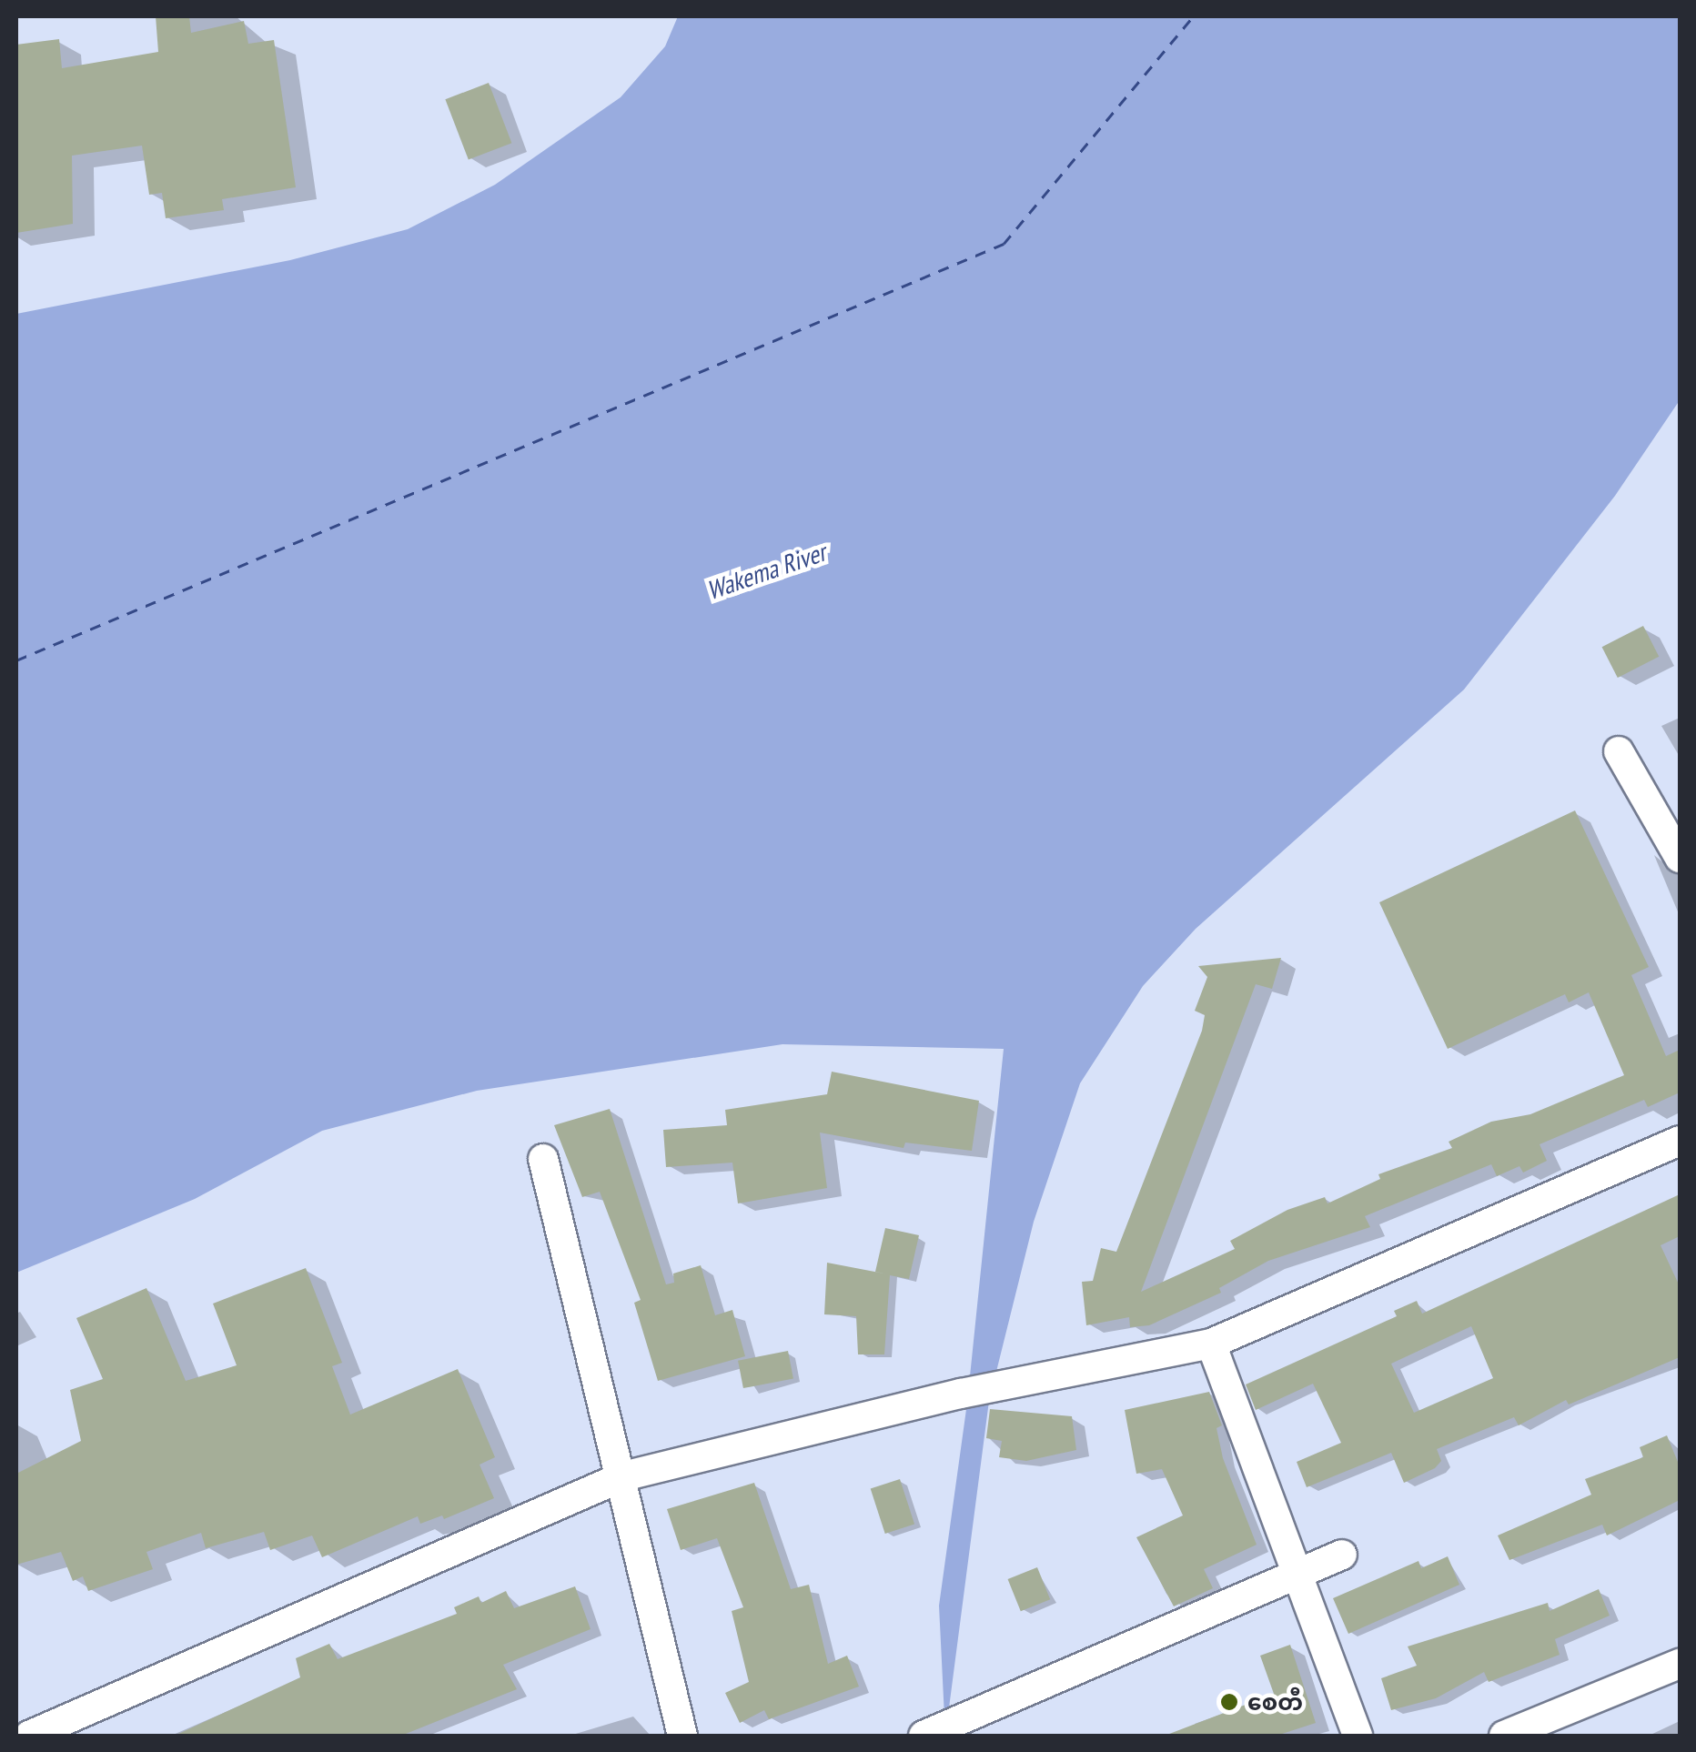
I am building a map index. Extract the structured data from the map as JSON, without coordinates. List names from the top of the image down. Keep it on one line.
{"water":["Wakema River"],"places":["စေတီ"]}
